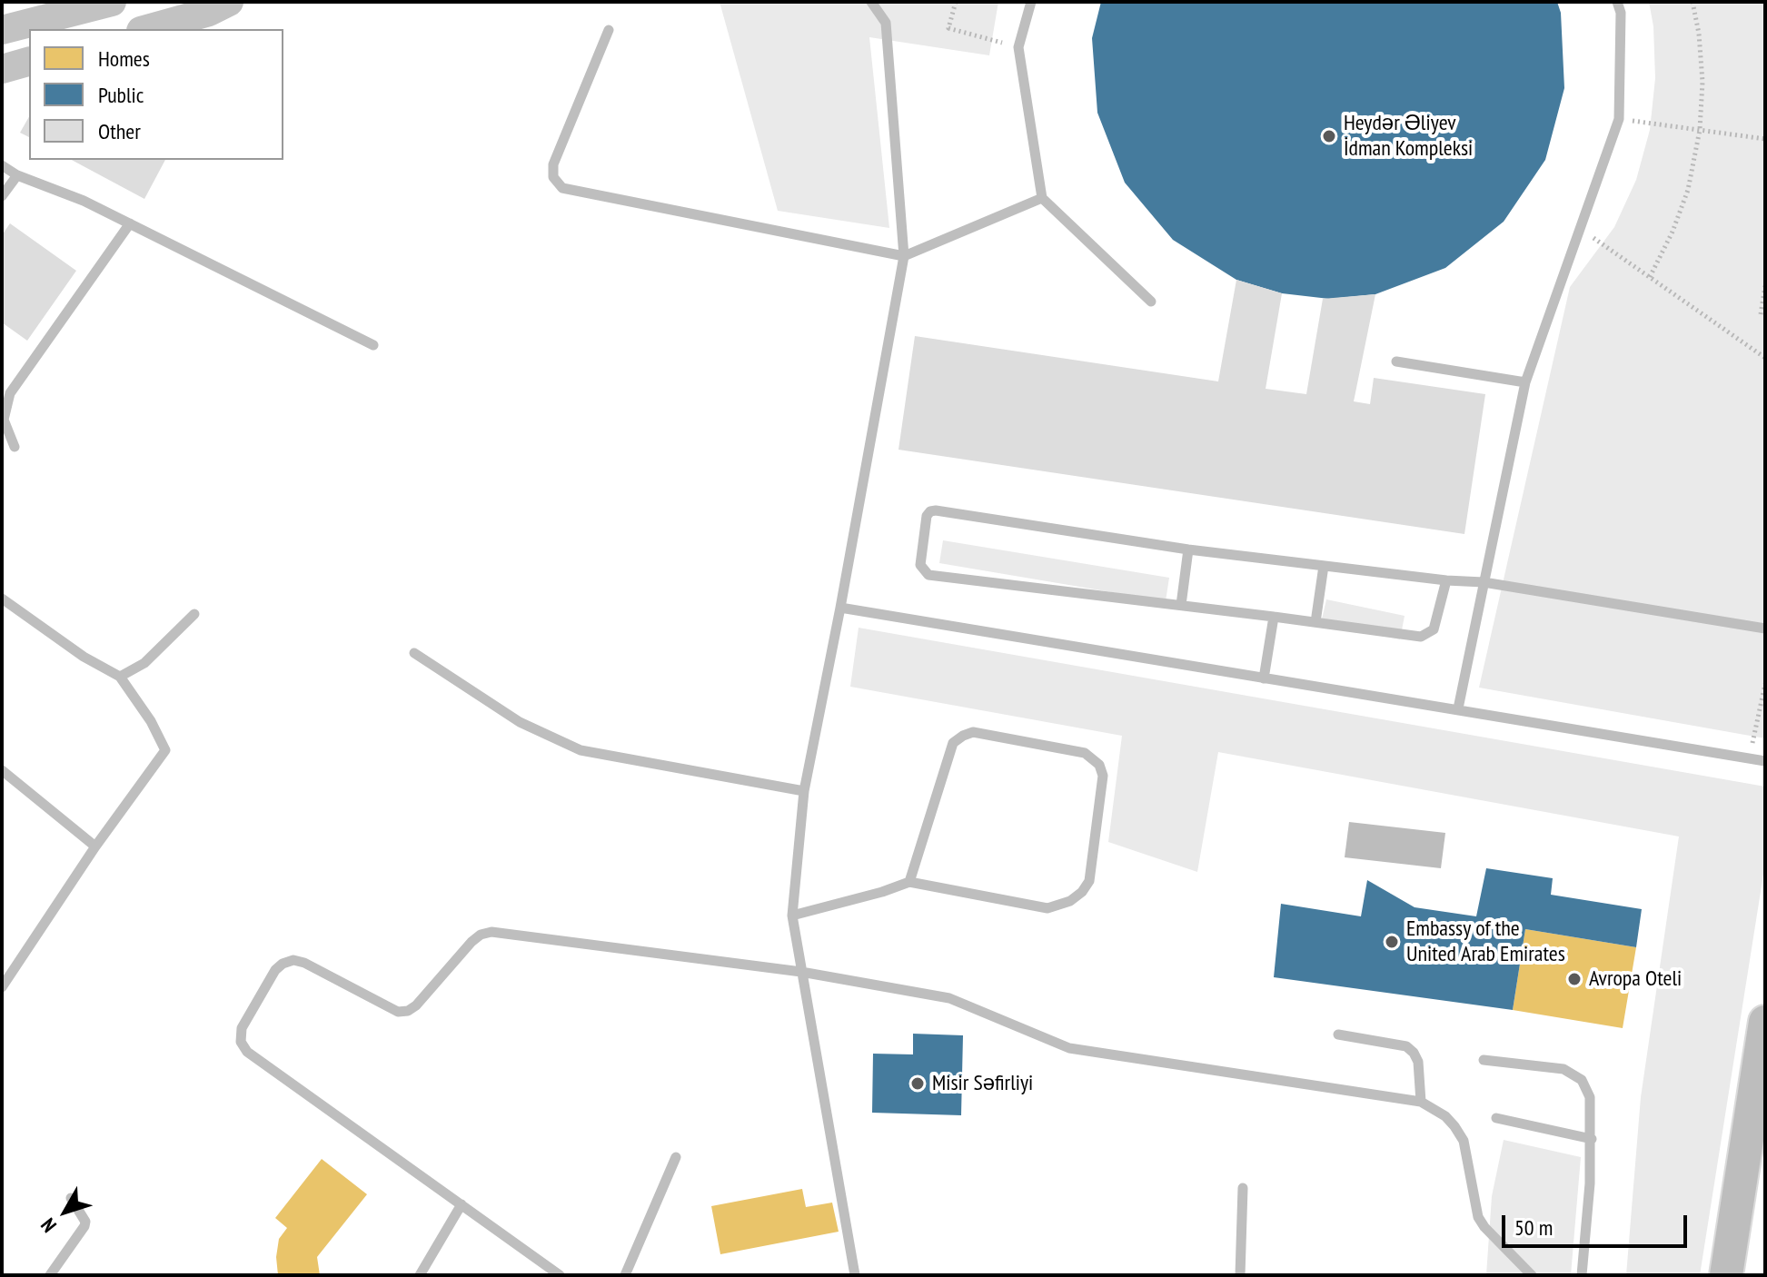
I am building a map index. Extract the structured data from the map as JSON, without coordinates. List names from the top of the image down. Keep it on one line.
{"places":["Heydər Əliyev İdman Kompleksi","Embassy of the United Arab Emirates","Avropa Oteli","Misir Səfirliyi"],"legend":["Homes","Public","Other"],"scale_bar":"50 m","north":"bottom left"}
